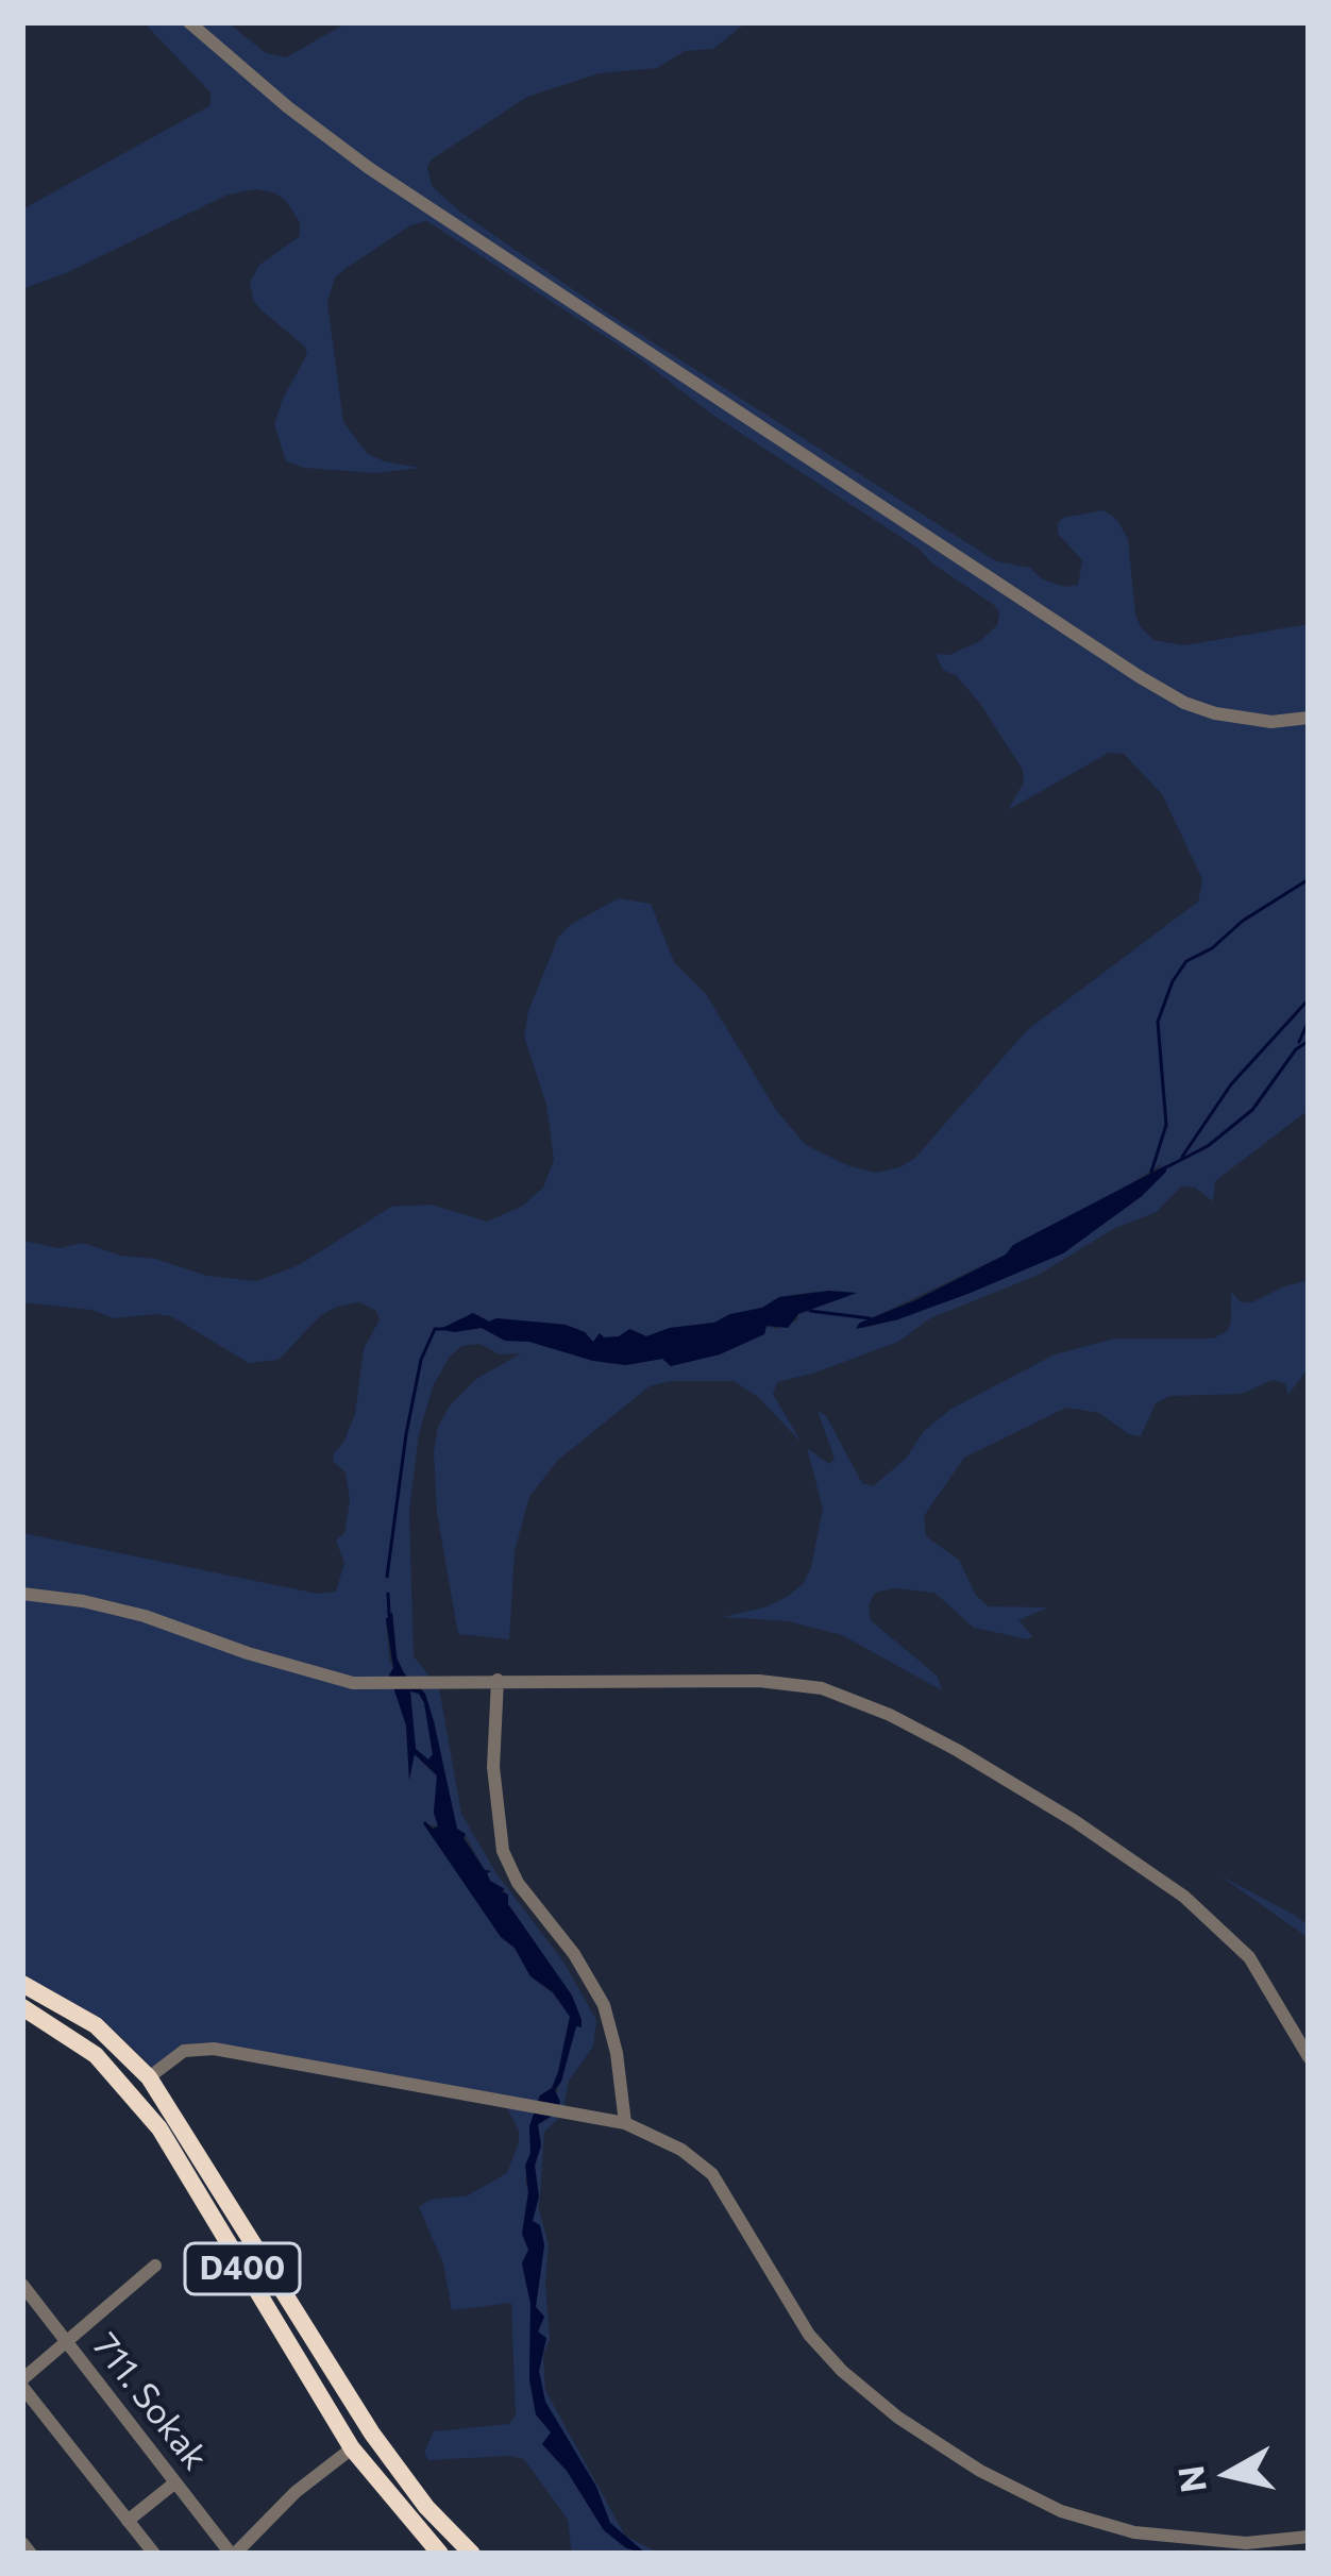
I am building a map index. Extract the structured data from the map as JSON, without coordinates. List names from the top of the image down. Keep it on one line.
{"streets":{"highway":["D400"],"street":["711. Sokak"]},"north":"left"}
